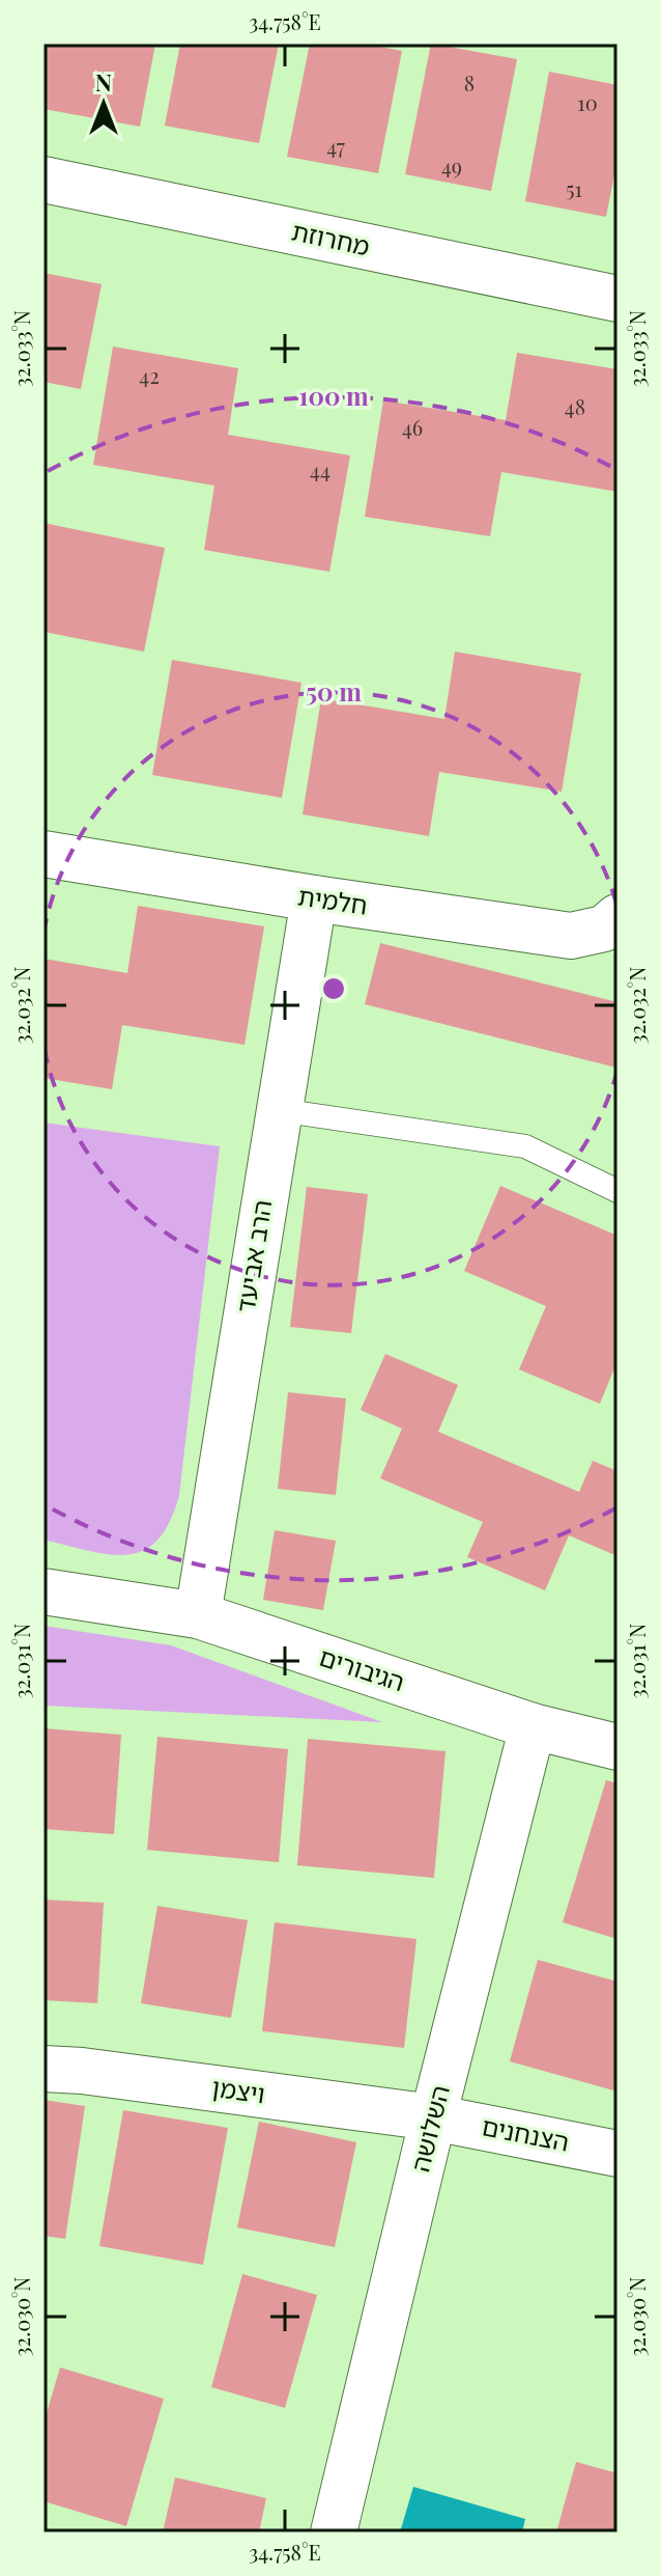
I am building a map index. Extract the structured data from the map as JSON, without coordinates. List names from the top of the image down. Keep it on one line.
{"streets":{"street":["מחרוזת","חלמית","הרב אביעד","הגיבורים","ויצמן","השלושה","הצנחנים"]},"crossings":[["חלמית","הרב אביעד"],["הרב אביעד","הגיבורים"],["הגיבורים","השלושה"],["ויצמן","השלושה"],["ויצמן","הצנחנים"],["השלושה","הצנחנים"]],"house_numbers":["8","10","47","49","51","42","48","46","44"],"north":"top","coordinates":["34.758°E","32.033°N","32.032°N","32.031°N","32.030°N"],"rings":["100 m","50 m"]}
